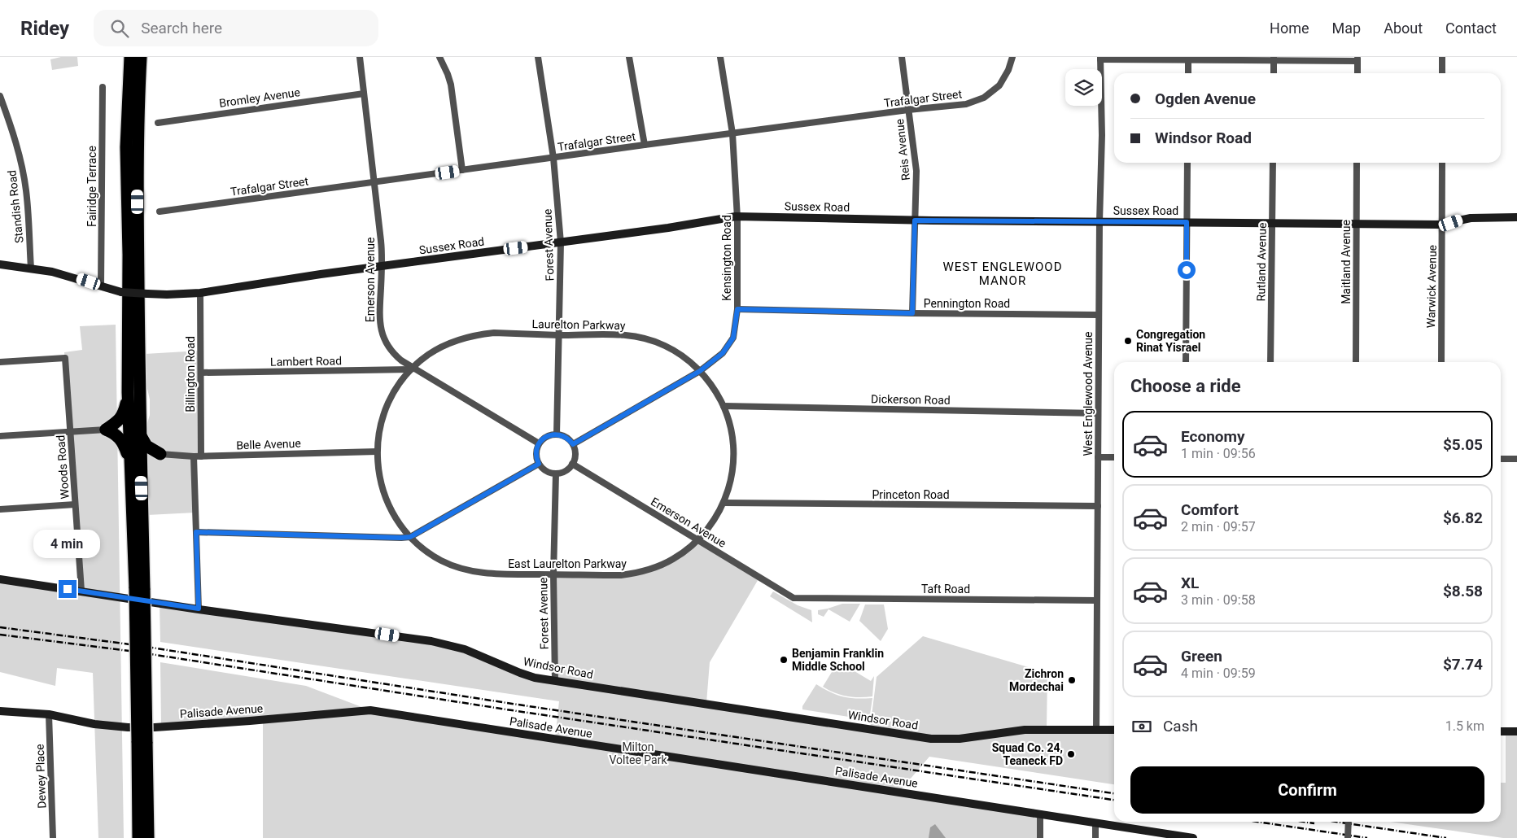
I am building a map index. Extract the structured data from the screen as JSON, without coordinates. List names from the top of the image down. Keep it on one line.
{"streets":{"street":["Bromley Avenue","Trafalgar Street","Reis Avenue","Fairidge Terrace","Standish Road","Sussex Road","Forest Avenue","Kensington Road","Rutland Avenue","Maitland Avenue","Emerson Avenue","Warwick Avenue","Pennington Road","Laurelton Parkway","Lambert Road","Billington Road","West Englewood Avenue","Dickerson Road","Belle Avenue","Woods Road","Princeton Road","East Laurelton Parkway","Taft Road","Windsor Road","Palisade Avenue","Dewey Place"]},"crossings":[["Bromley Avenue","Emerson Avenue"],["Trafalgar Street","Reis Avenue"],["Trafalgar Street","Forest Avenue"],["Trafalgar Street","Kensington Road"],["Trafalgar Street","Emerson Avenue"],["Reis Avenue","Sussex Road"],["Reis Avenue","Pennington Road"],["Fairidge Terrace","Sussex Road"],["Standish Road","Sussex Road"],["Sussex Road","Forest Avenue"],["Sussex Road","Kensington Road"],["Sussex Road","Rutland Avenue"],["Sussex Road","Maitland Avenue"],["Sussex Road","Emerson Avenue"],["Sussex Road","Warwick Avenue"],["Sussex Road","Billington Road"],["Sussex Road","West Englewood Avenue"],["Forest Avenue","Kensington Road"],["Forest Avenue","Emerson Avenue"],["Forest Avenue","Laurelton Parkway"],["Forest Avenue","East Laurelton Parkway"],["Forest Avenue","Windsor Road"],["Kensington Road","Emerson Avenue"],["Kensington Road","Pennington Road"],["Kensington Road","Laurelton Parkway"],["Emerson Avenue","Laurelton Parkway"],["Emerson Avenue","Lambert Road"],["Emerson Avenue","East Laurelton Parkway"],["Emerson Avenue","Taft Road"],["Pennington Road","West Englewood Avenue"],["Laurelton Parkway","Lambert Road"],["Laurelton Parkway","Dickerson Road"],["Laurelton Parkway","Belle Avenue"],["Laurelton Parkway","East Laurelton Parkway"],["Lambert Road","Billington Road"],["Billington Road","Belle Avenue"],["West Englewood Avenue","Dickerson Road"],["West Englewood Avenue","Princeton Road"],["West Englewood Avenue","Taft Road"],["West Englewood Avenue","Windsor Road"],["Dickerson Road","East Laurelton Parkway"],["Belle Avenue","East Laurelton Parkway"],["Woods Road","Windsor Road"],["Princeton Road","East Laurelton Parkway"],["Palisade Avenue","Dewey Place"]],"districts":["WEST ENGLEWOOD MANOR"],"parks":["Milton Voltee Park"],"places":["Congregation Rinat Yisrael","Benjamin Franklin Middle School","Zichron Mordechai","Squad Co. 24, Teaneck FD"],"page":{"header":"Ridey","search":"Search here","nav":["Home","Map","About","Contact"],"banner":["Ogden Avenue","Windsor Road"],"heading":"Choose a ride","list":[{"name":"Economy","note":"1 min · 09:56","value":"$5.05"},{"name":"Comfort","note":"2 min · 09:57","value":"$6.82"},{"name":"XL","note":"3 min · 09:58","value":"$8.58"},{"name":"Green","note":"4 min · 09:59","value":"$7.74"}],"bubble":"4 min","pay":["Cash","1.5 km"],"buttons":"Confirm"}}
